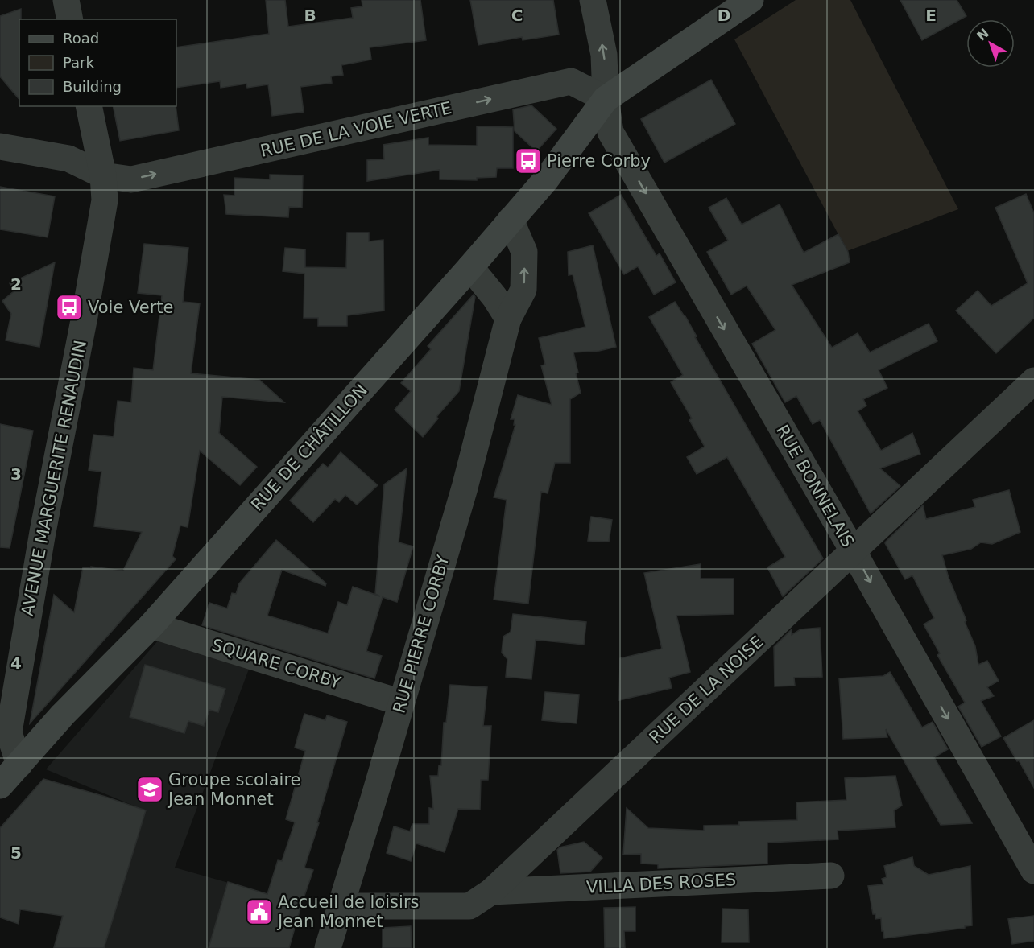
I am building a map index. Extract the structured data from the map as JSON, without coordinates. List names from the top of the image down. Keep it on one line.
{"streets":{"main road":["RUE DE CHÂTILLON"],"street":["RUE DE LA VOIE VERTE","AVENUE MARGUERITE RENAUDIN","RUE BONNELAIS","RUE PIERRE CORBY","SQUARE CORBY","RUE DE LA NOISE","VILLA DES ROSES"]},"crossings":[["RUE DE LA VOIE VERTE","RUE DE CHÂTILLON"],["RUE DE LA VOIE VERTE","AVENUE MARGUERITE RENAUDIN"],["RUE DE LA VOIE VERTE","RUE BONNELAIS"],["RUE DE CHÂTILLON","AVENUE MARGUERITE RENAUDIN"],["RUE DE CHÂTILLON","RUE BONNELAIS"],["RUE DE CHÂTILLON","RUE PIERRE CORBY"],["RUE DE CHÂTILLON","SQUARE CORBY"],["RUE BONNELAIS","RUE DE LA NOISE"],["RUE PIERRE CORBY","SQUARE CORBY"],["RUE PIERRE CORBY","RUE DE LA NOISE"],["RUE DE LA NOISE","VILLA DES ROSES"]],"one_way":["RUE DE LA VOIE VERTE","RUE BONNELAIS"],"places":{"bus stop":["Pierre Corby","Voie Verte"],"school or university":["Groupe scolaire Jean Monnet"],"public building":["Accueil de loisirs Jean Monnet"]},"legend":["Road","Park","Building"],"north":"top left","grid":{"columns":["B","C","D","E"],"rows":["2","3","4","5"]}}
